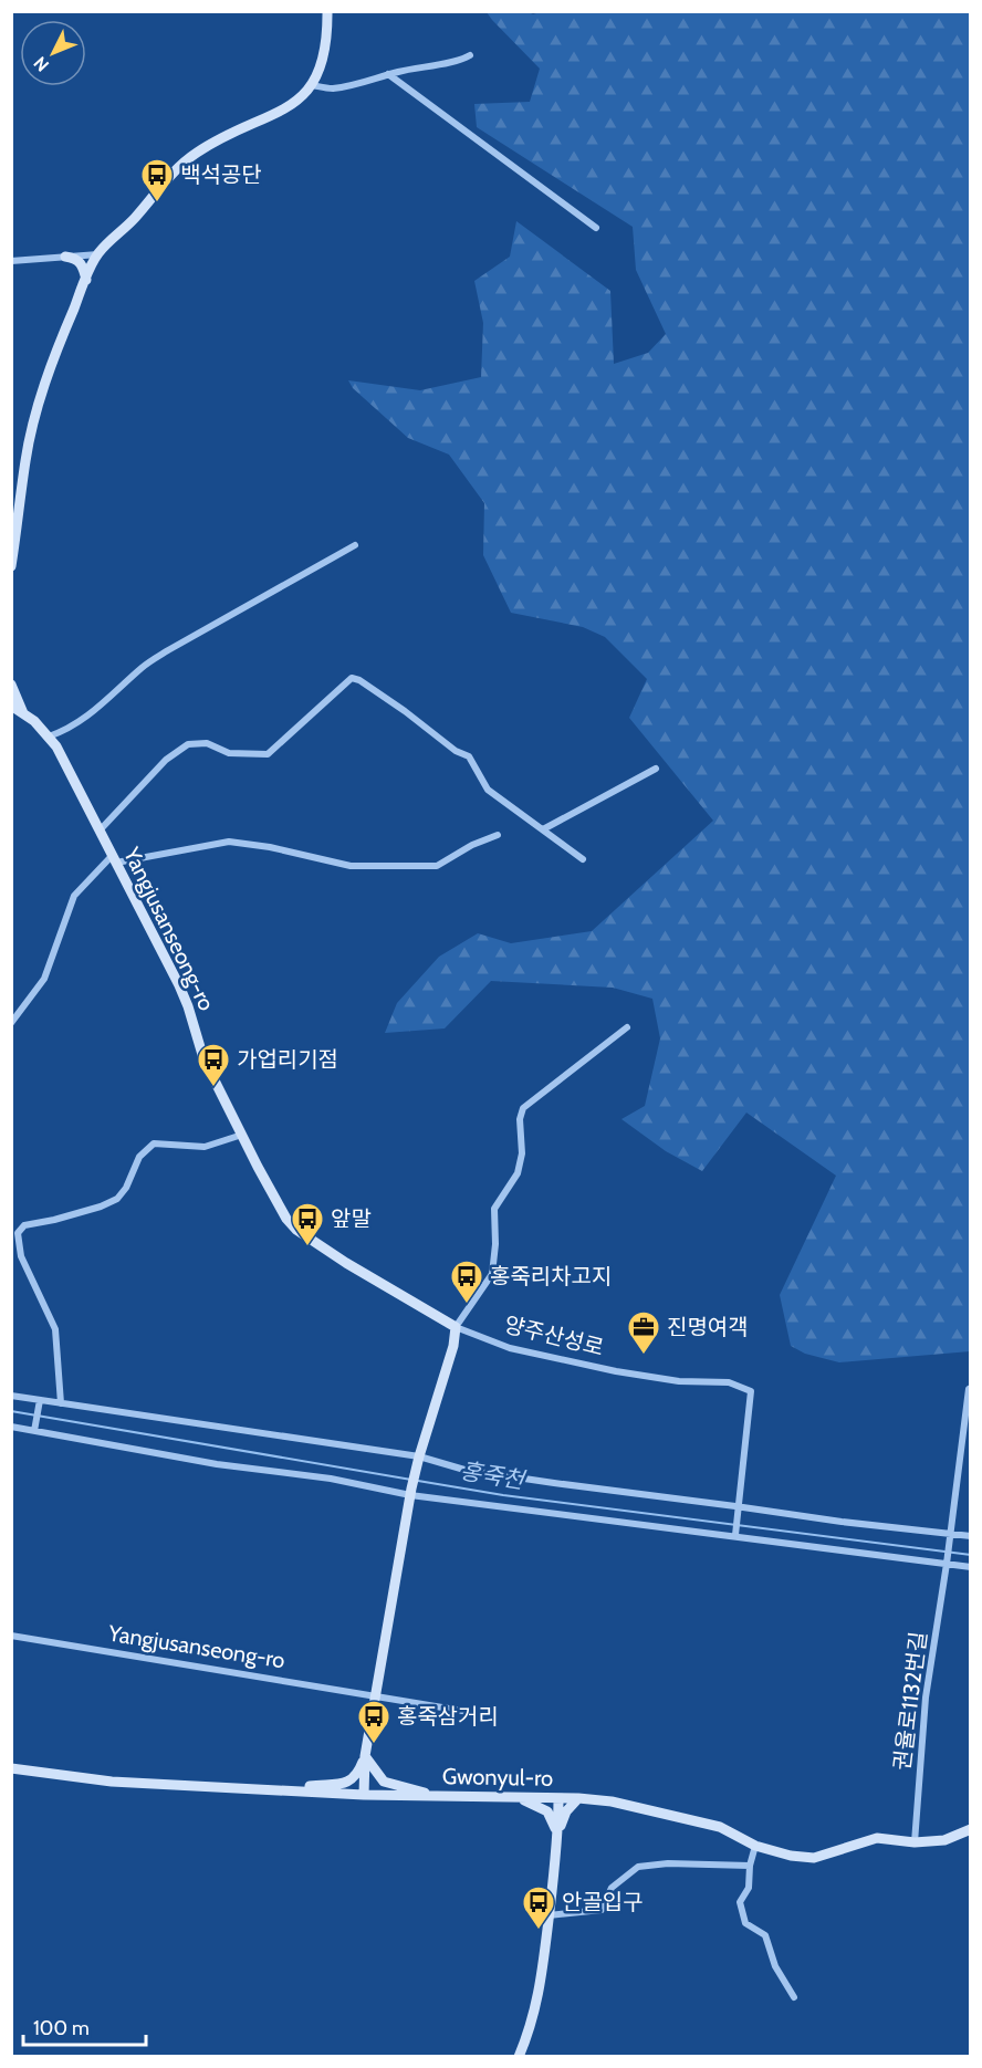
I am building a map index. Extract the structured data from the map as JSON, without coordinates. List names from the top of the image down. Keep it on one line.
{"streets":{"street":["Yangjusanseong-ro","권율로1132번길","Gwonyul-ro"]},"crossings":[["권율로1132번길","Gwonyul-ro"]],"water":["홍죽천"],"places":{"bus stop":["백석공단","가업리기점","앞말","홍죽리차고지","홍죽삼거리","안골입구"],"office":["진명여객"]},"scale_bar":"100 m","north":"bottom left"}
